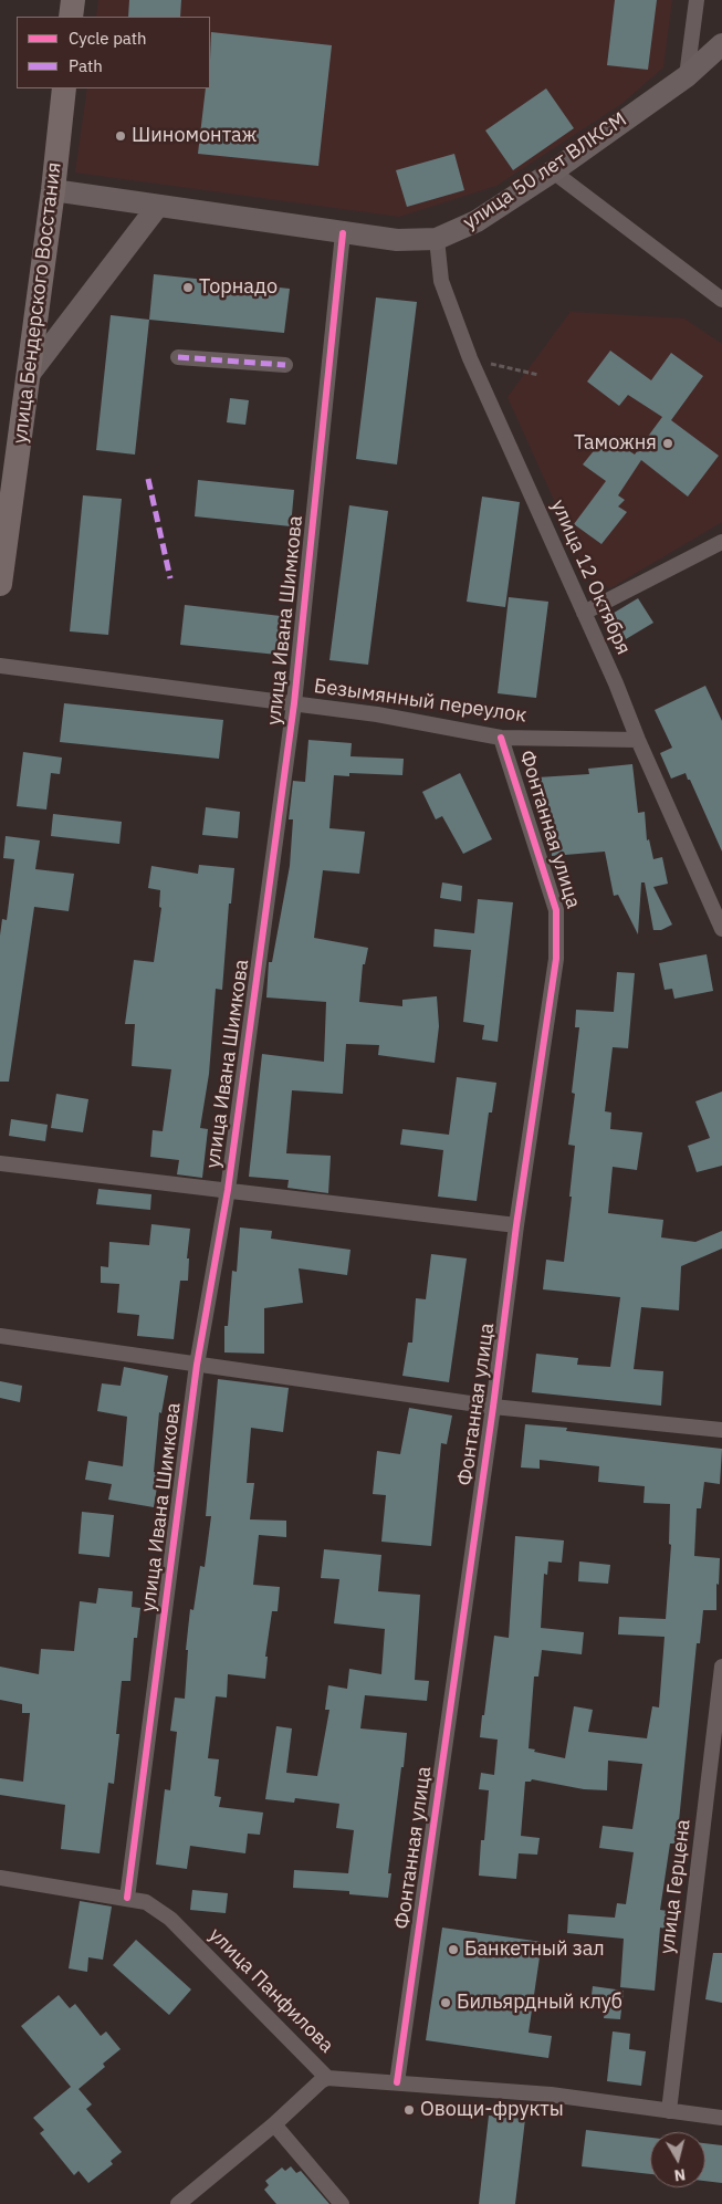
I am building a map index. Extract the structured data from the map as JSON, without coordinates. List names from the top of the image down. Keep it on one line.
{"streets":{"main road":["улица Бендерского Восстания"],"street":["улица 50 лет ВЛКСМ","улица 12 Октября","улица Ивана Шимкова","Безымянный переулок","Фонтанная улица","улица Герцена","улица Панфилова"]},"crossings":[["улица 50 лет ВЛКСМ","улица Бендерского Восстания"],["улица 50 лет ВЛКСМ","улица 12 Октября"],["улица 50 лет ВЛКСМ","улица Ивана Шимкова"],["улица 12 Октября","Безымянный переулок"],["улица Ивана Шимкова","Безымянный переулок"],["улица Ивана Шимкова","улица Панфилова"],["Безымянный переулок","Фонтанная улица"],["Фонтанная улица","улица Панфилова"],["улица Герцена","улица Панфилова"]],"places":["Шиномонтаж","Торнадо","Таможня","Банкетный зал","Бильярдный клуб","Овощи-фрукты"],"legend":["Cycle path","Path"],"north":"bottom"}
